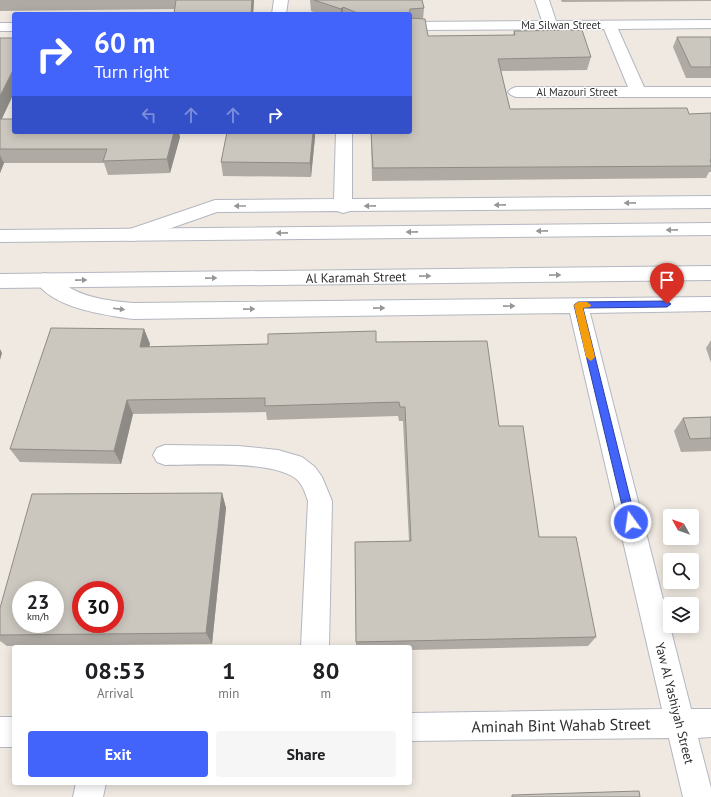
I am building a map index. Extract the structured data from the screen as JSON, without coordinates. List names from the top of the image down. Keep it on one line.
{"streets":{"street":["Ma Silwan Street","Al Mazouri Street","Al Karamah Street","Yaw Al Yashiyah Street","Aminah Bint Wahab Street"]},"crossings":[["Ma Silwan Street","Al Mazouri Street"],["Yaw Al Yashiyah Street","Aminah Bint Wahab Street"]],"north":"top left","page":{"turn":["60 m","Turn right"],"speed":"23 km/h","limit":"30","eta":["08:53","Arrival","1","min","80","m"],"buttons":["Exit","Share"]}}
